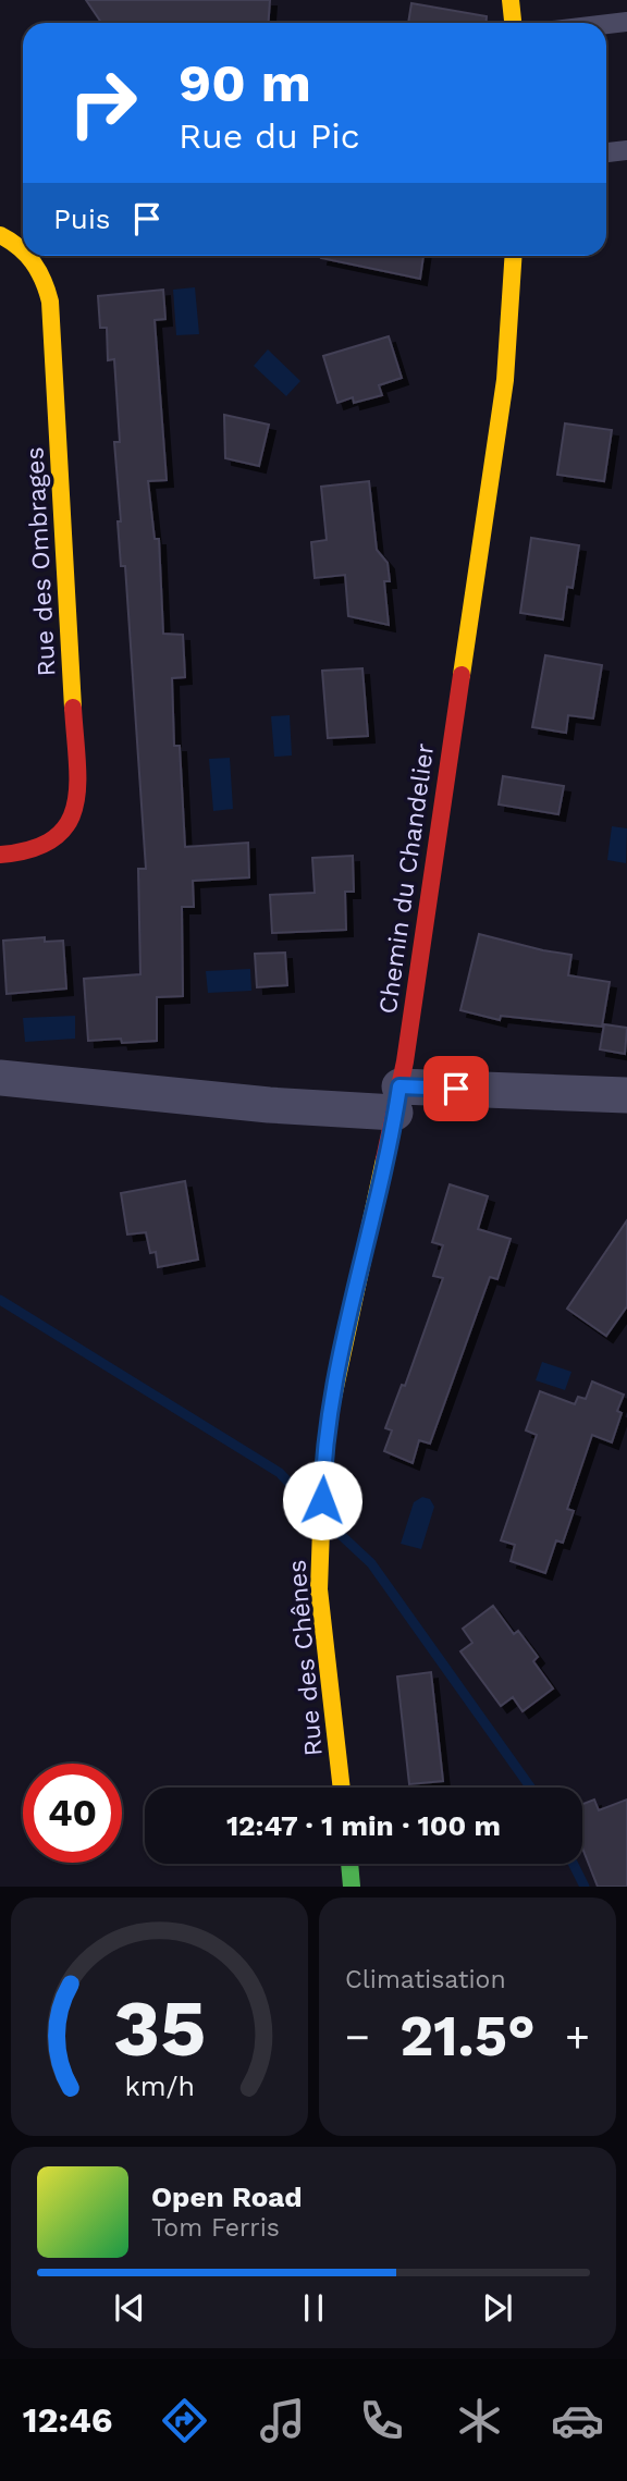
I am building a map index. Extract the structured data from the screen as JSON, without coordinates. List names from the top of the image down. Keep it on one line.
{"streets":{"street":["Rue des Ombrages","Chemin du Chandelier","Rue des Chênes"]},"crossings":[["Chemin du Chandelier","Rue des Chênes"]],"page":{"turn":["90 m","Rue du Pic"],"then":"Puis","limit":"40","trip":"12:47 · 1 min · 100 m","tile":"Climatisation","heat":["−","21.5°","+"],"song":["Open Road","Tom Ferris"],"tabs":"12:46","gauge":["35","km/h"]}}
